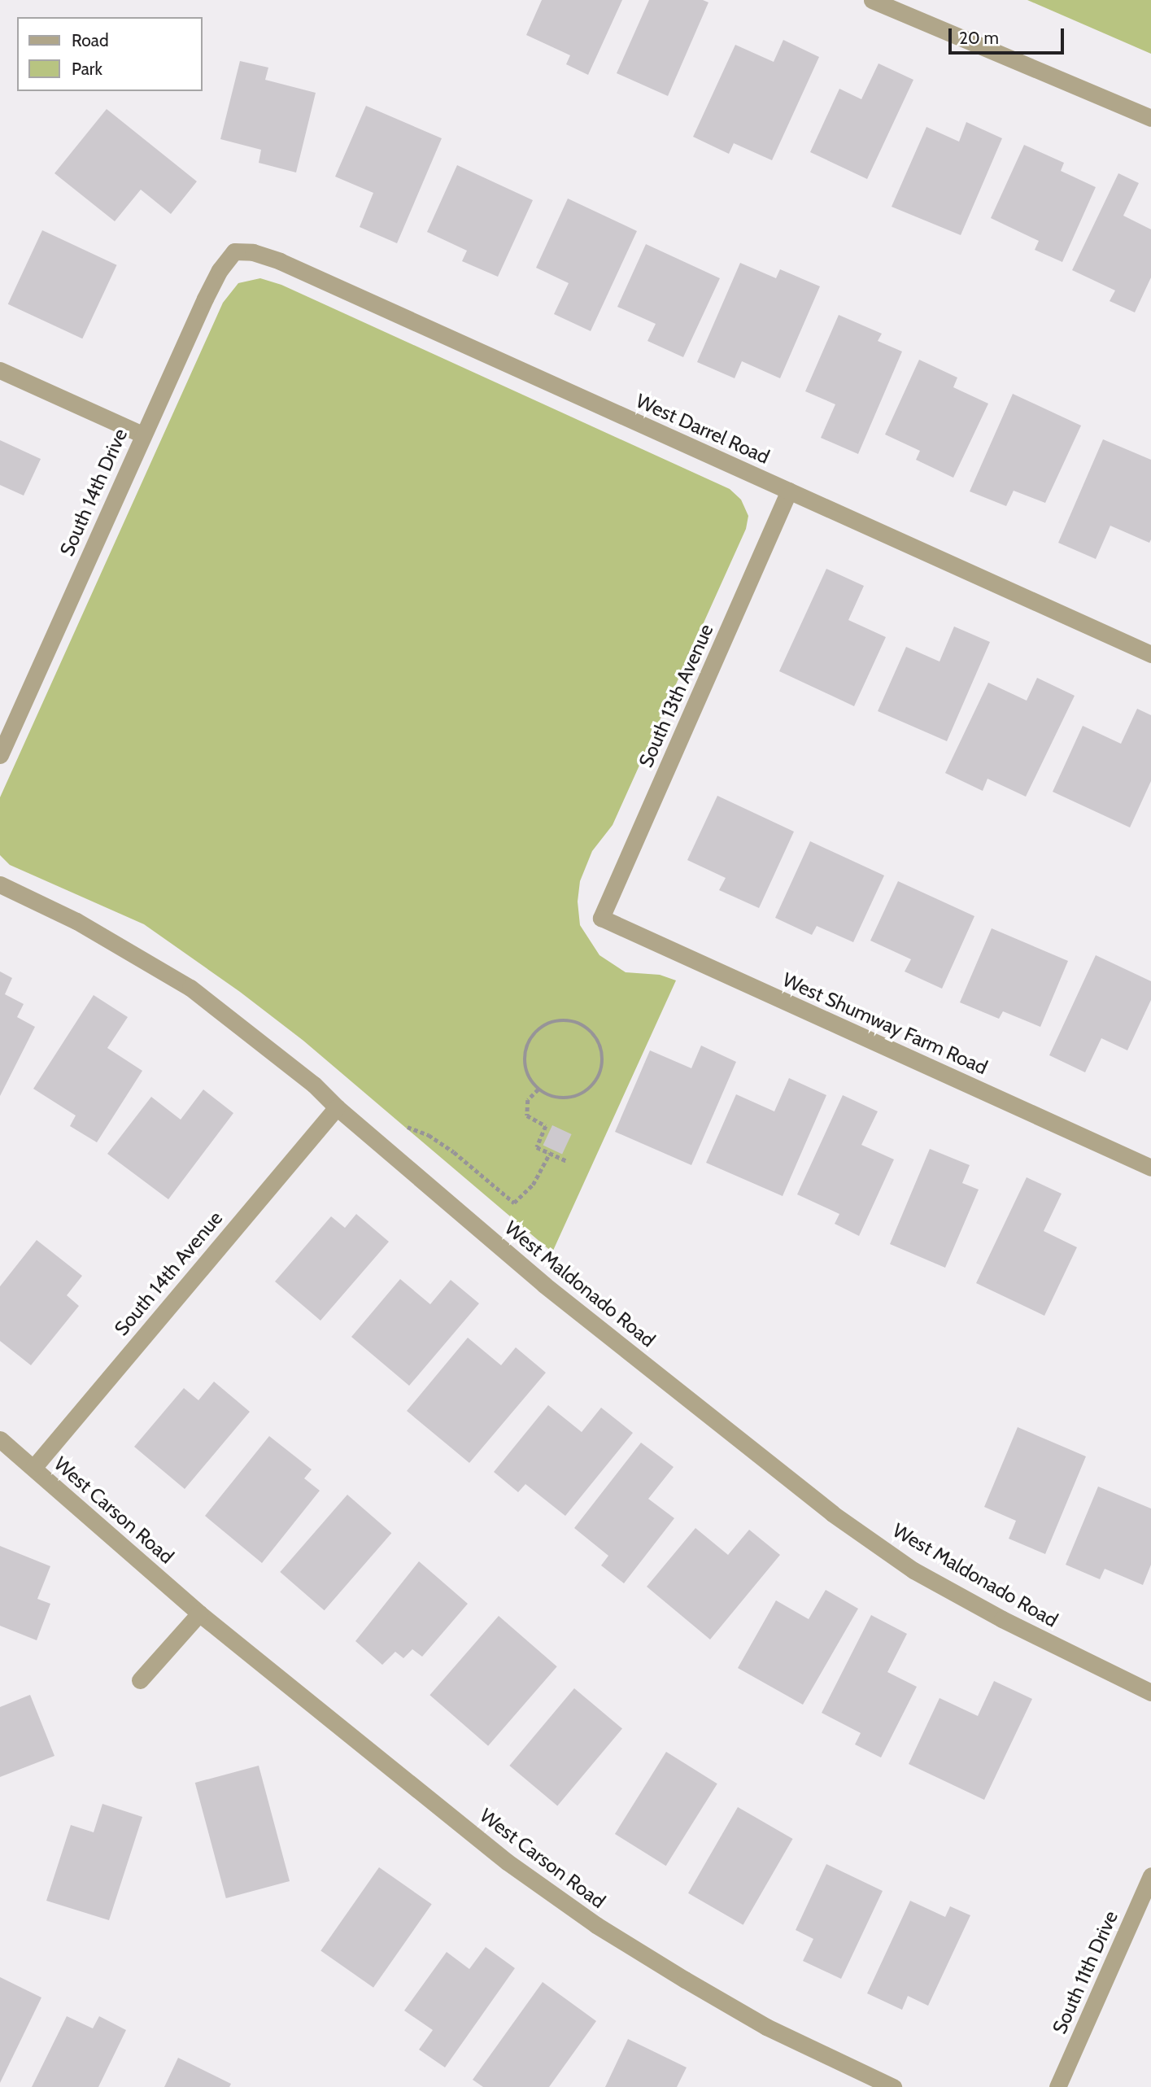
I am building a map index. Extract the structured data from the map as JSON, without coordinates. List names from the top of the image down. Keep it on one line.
{"streets":{"street":["West Darrel Road","South 14th Drive","South 13th Avenue","West Shumway Farm Road","South 14th Avenue","West Maldonado Road","West Carson Road","South 11th Drive"]},"crossings":[["West Darrel Road","South 14th Drive"],["West Darrel Road","South 13th Avenue"],["South 13th Avenue","West Shumway Farm Road"],["South 14th Avenue","West Maldonado Road"],["South 14th Avenue","West Carson Road"]],"legend":["Road","Park"],"scale_bar":"20 m"}
